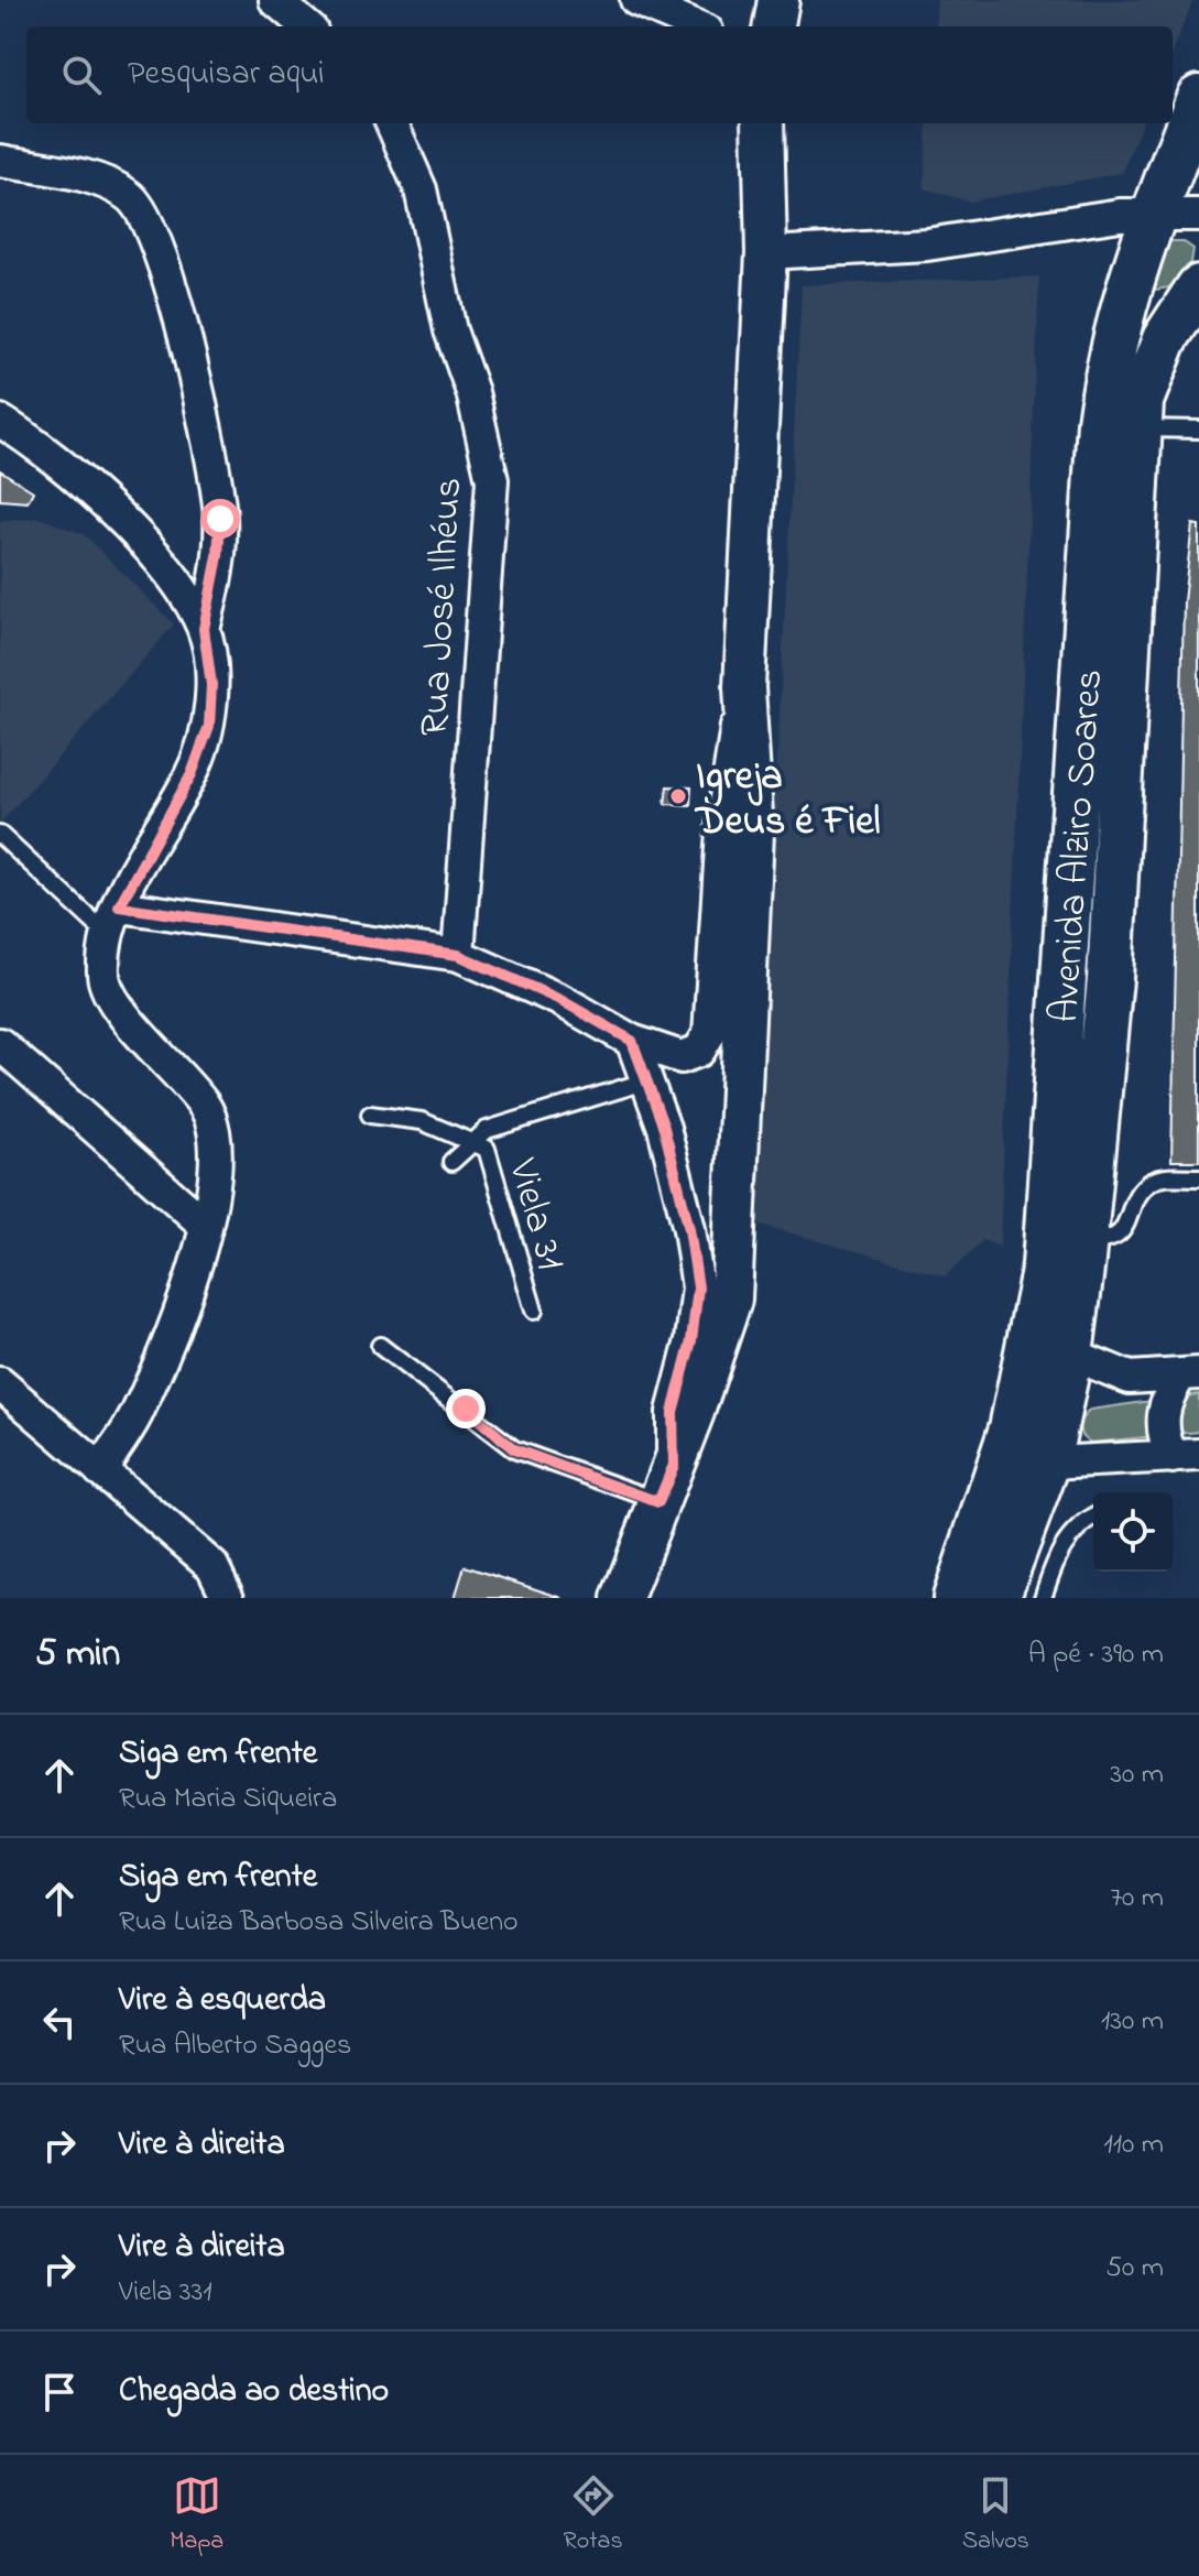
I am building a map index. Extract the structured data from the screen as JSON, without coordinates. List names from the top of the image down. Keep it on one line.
{"streets":{"main road":["Avenida Alziro Soares"],"street":["Rua José Ilhéus"],"lane":["Viela 31"]},"places":["Igreja Deus é Fiel"],"page":{"search":"Pesquisar aqui","heading":["5 min","A pé · 390 m"],"list":[["Siga em frente","Rua Maria Siqueira","30 m"],["Siga em frente","Rua Luiza Barbosa Silveira Bueno","70 m"],["Vire à esquerda","Rua Alberto Sagges","130 m"],["Vire à direita","110 m"],["Vire à direita","Viela 331","50 m"],"Chegada ao destino"],"nav":["Mapa","Rotas","Salvos"]}}
